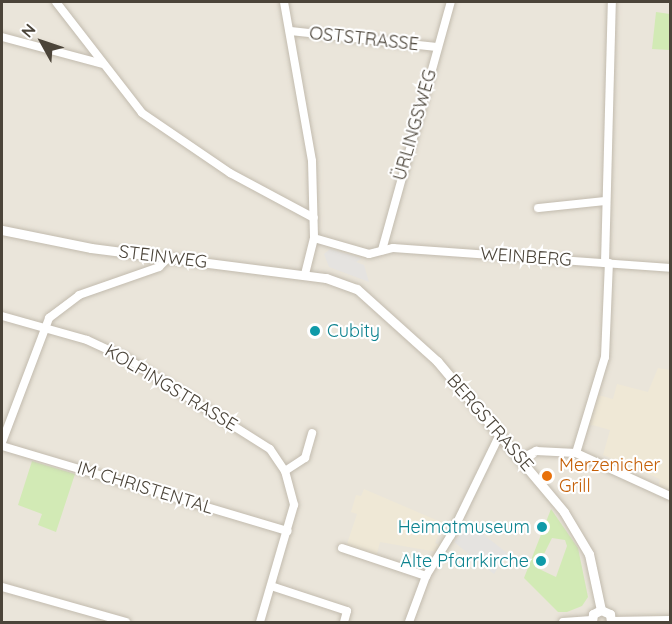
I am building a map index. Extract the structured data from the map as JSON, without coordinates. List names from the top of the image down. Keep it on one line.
{"streets":{"street":["OSTSTRASSE","ÜRLINGSWEG","STEINWEG","WEINBERG","KOLPINGSTRASSE","BERGSTRASSE","IM CHRISTENTAL"]},"crossings":[["OSTSTRASSE","ÜRLINGSWEG"],["ÜRLINGSWEG","WEINBERG"],["STEINWEG","BERGSTRASSE"],["KOLPINGSTRASSE","IM CHRISTENTAL"]],"places":["Cubity","Merzenicher Grill","Heimatmuseum","Alte Pfarrkirche"],"north":"top left"}
